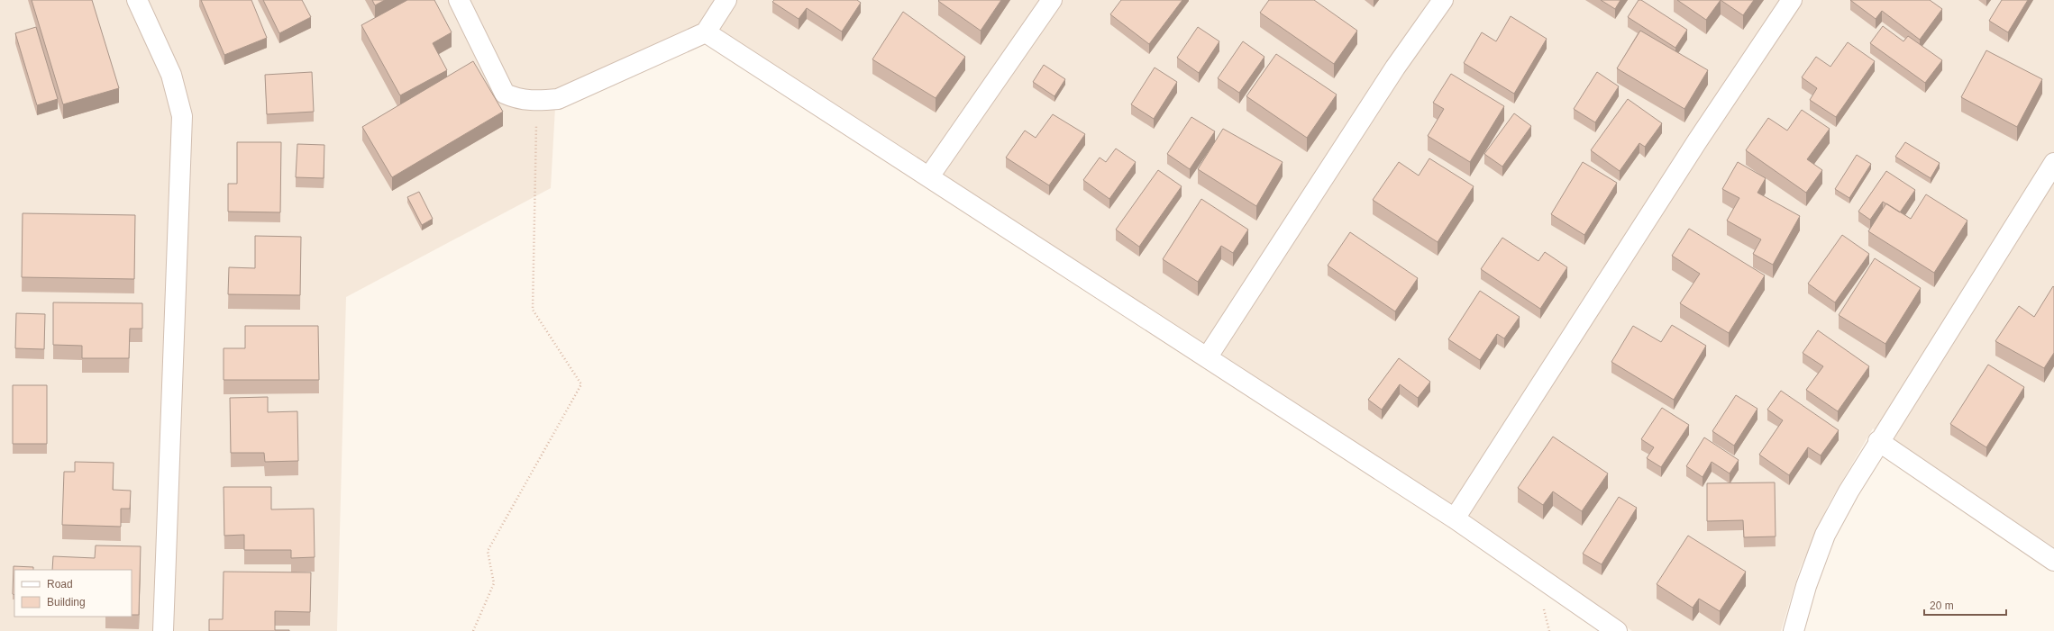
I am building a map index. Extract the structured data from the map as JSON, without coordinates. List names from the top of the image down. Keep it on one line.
{"legend":["Road","Building"],"scale_bar":"20 m"}
